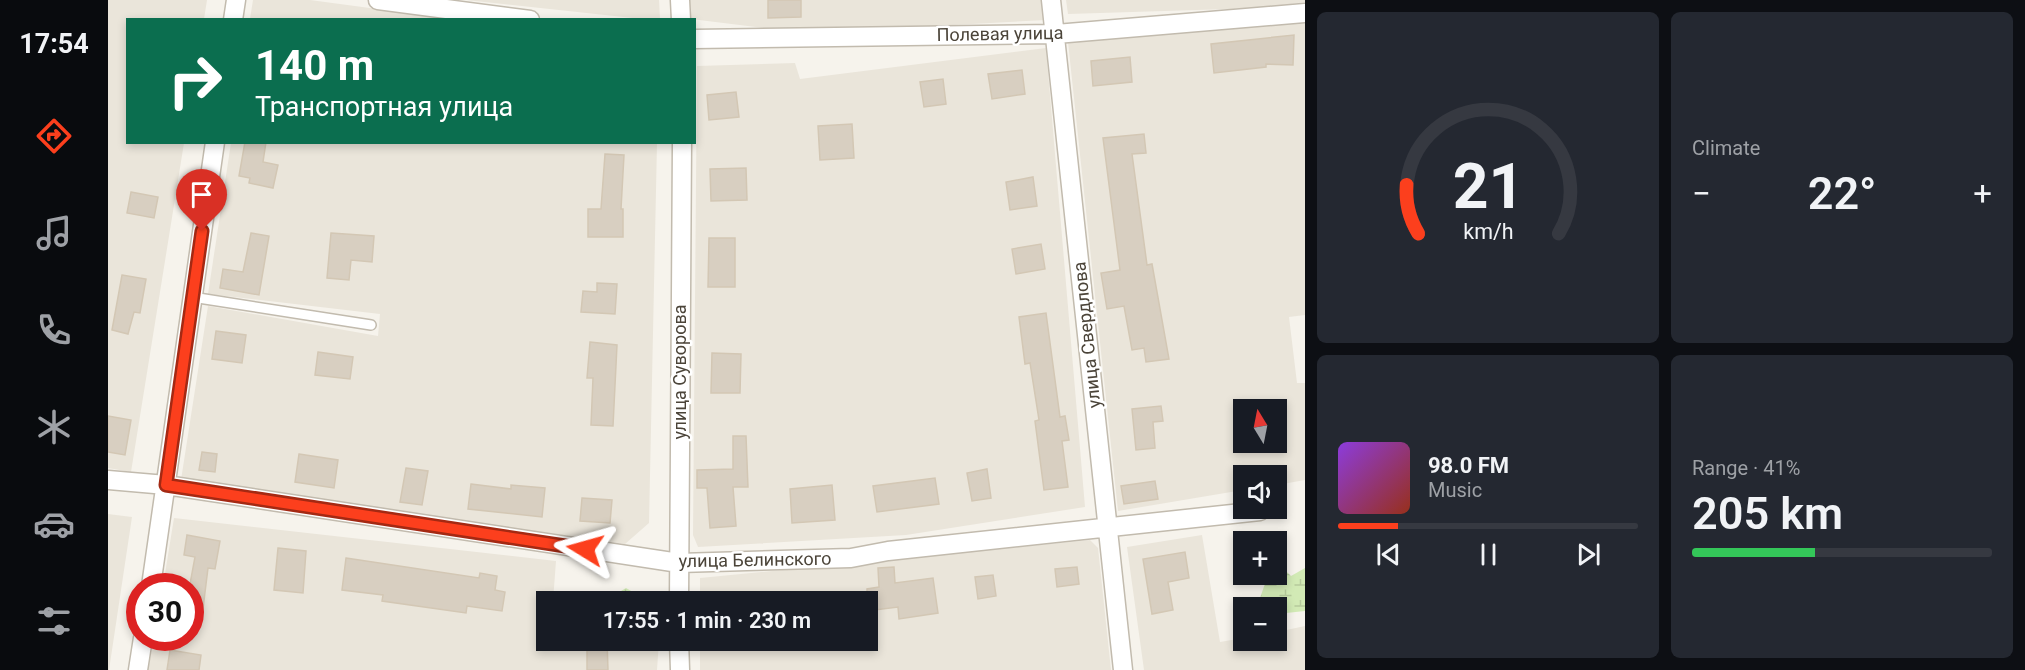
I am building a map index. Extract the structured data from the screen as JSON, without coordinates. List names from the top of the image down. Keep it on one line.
{"streets":{"street":["Полевая улица","улица Свердлова","улица Суворова","улица Белинского"]},"crossings":[["Полевая улица","улица Свердлова"],["улица Свердлова","улица Белинского"],["улица Суворова","улица Белинского"]],"north":"top","page":{"tabs":"17:54","tile":["Climate",["Range · 41%","205 km"]],"turn":["140 m","Транспортная улица"],"heat":["−","22°","+"],"map_buttons":["+","−"],"song":["98.0 FM","Music"],"limit":"30","trip":"17:55 · 1 min · 230 m","gauge":["21","km/h"]}}
